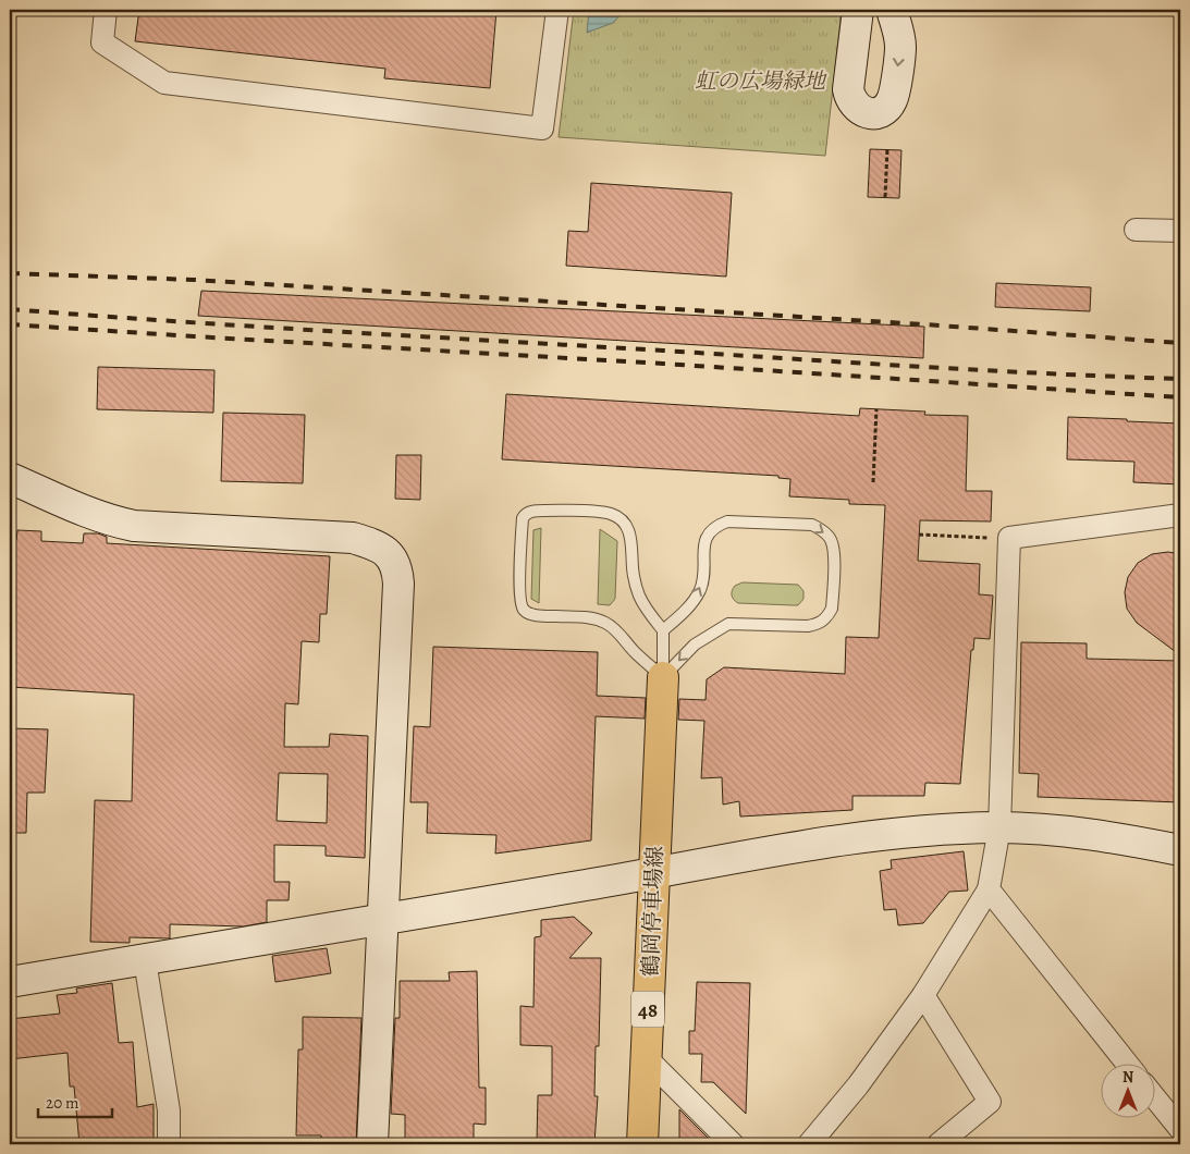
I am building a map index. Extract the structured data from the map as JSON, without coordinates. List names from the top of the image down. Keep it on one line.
{"streets":{"main road":["鶴岡停車場線","48"]},"parks":["虹の広場緑地"],"scale_bar":"20 m","north":"top"}
